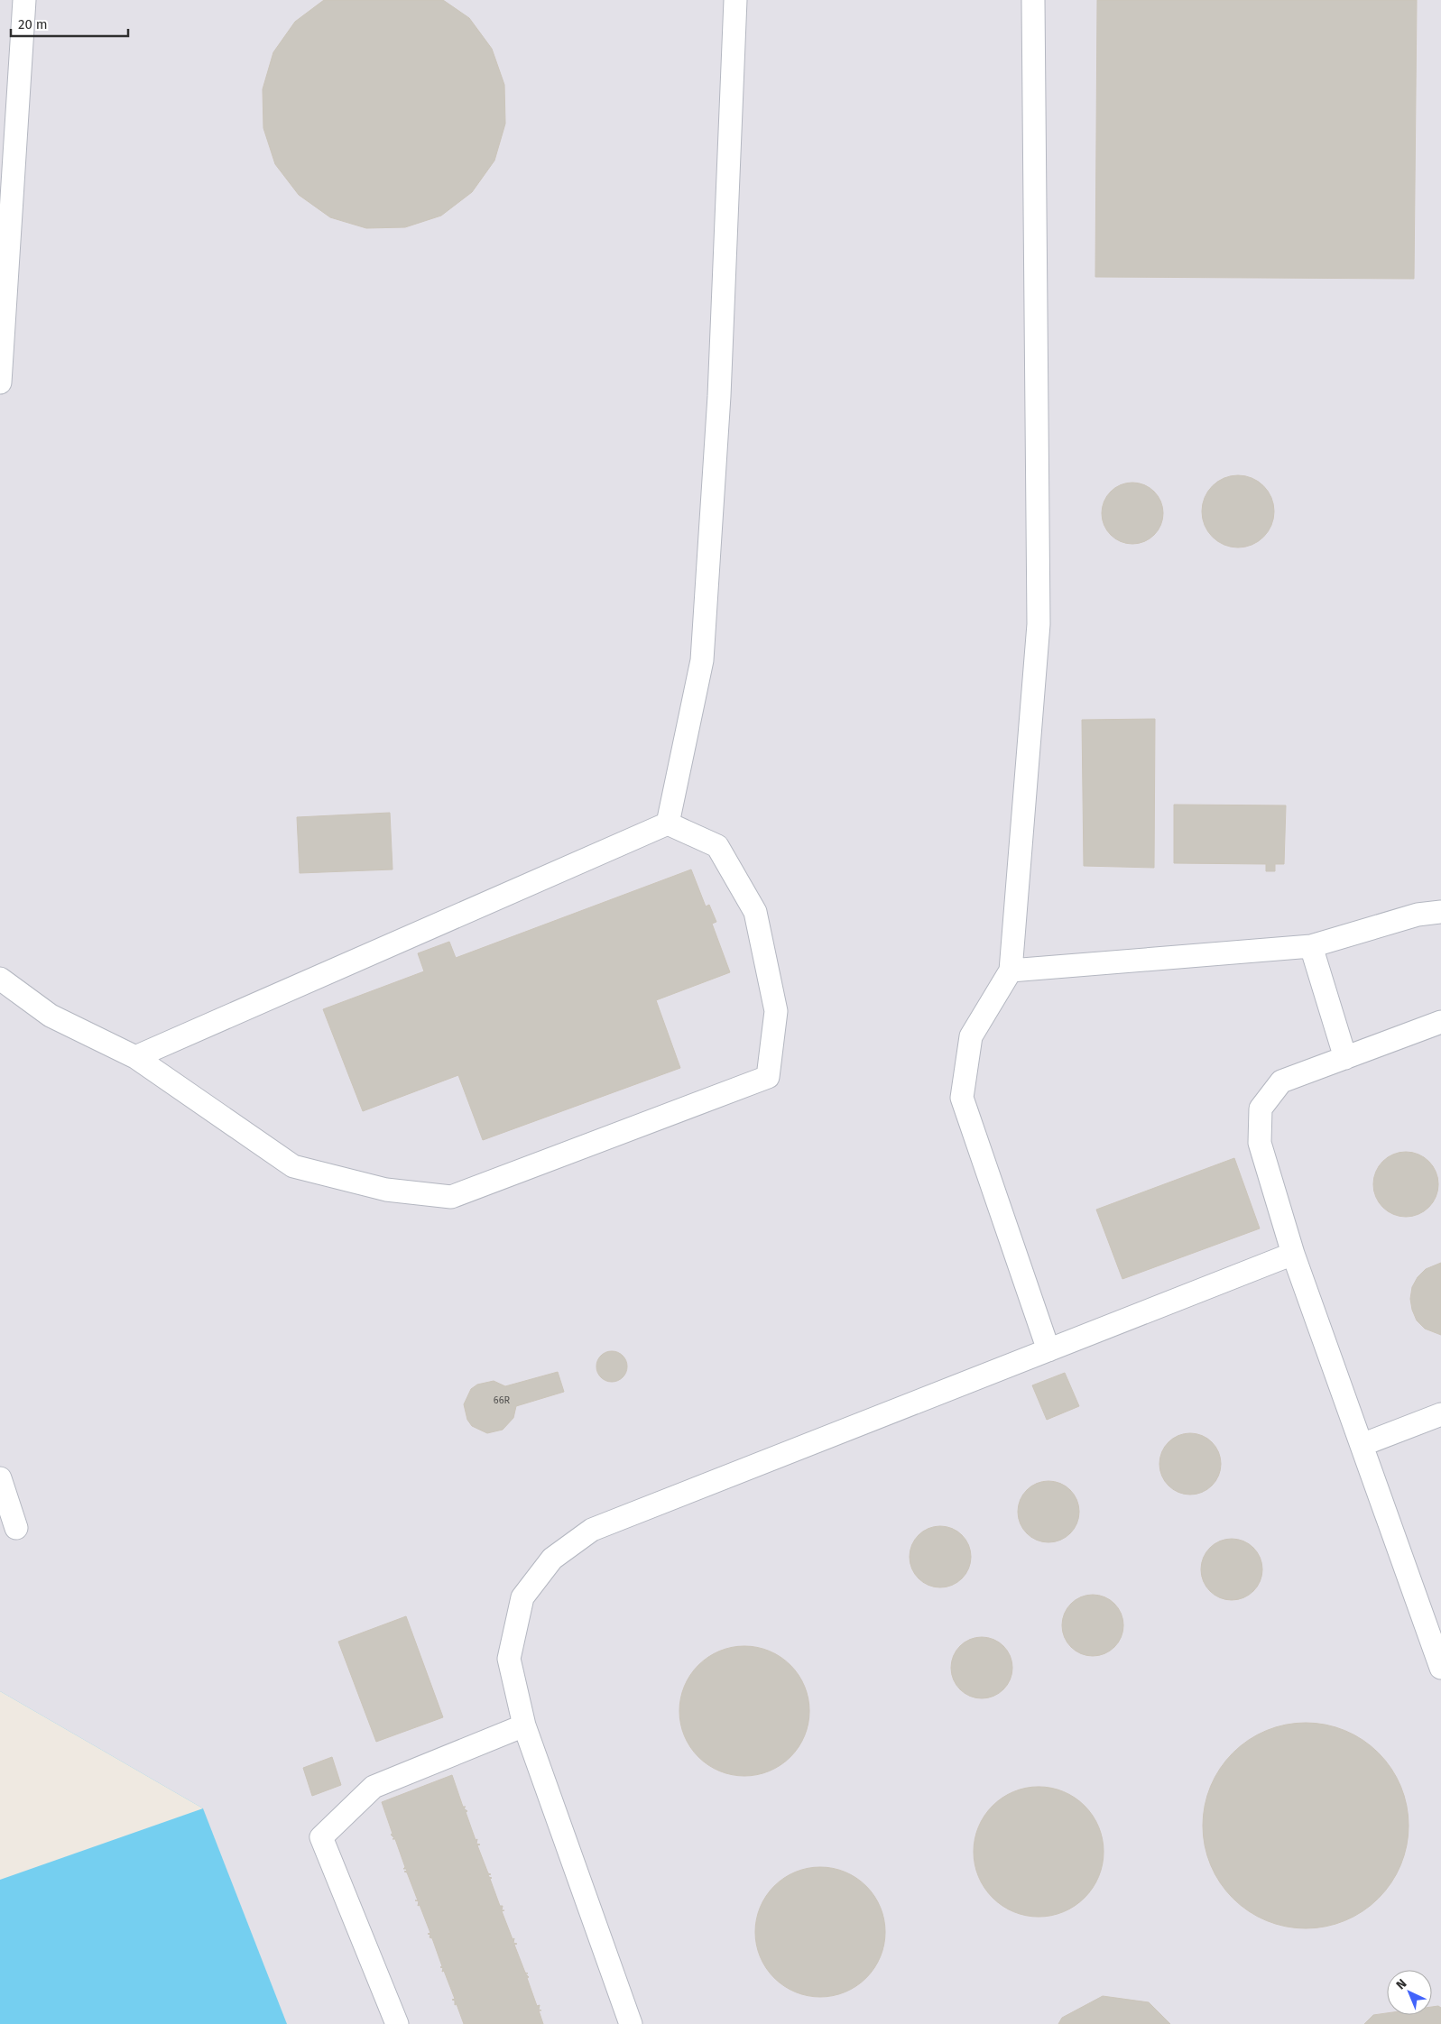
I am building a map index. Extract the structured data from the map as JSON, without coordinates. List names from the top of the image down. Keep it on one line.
{"house_numbers":["66R"],"scale_bar":"20 m","north":"top left"}
